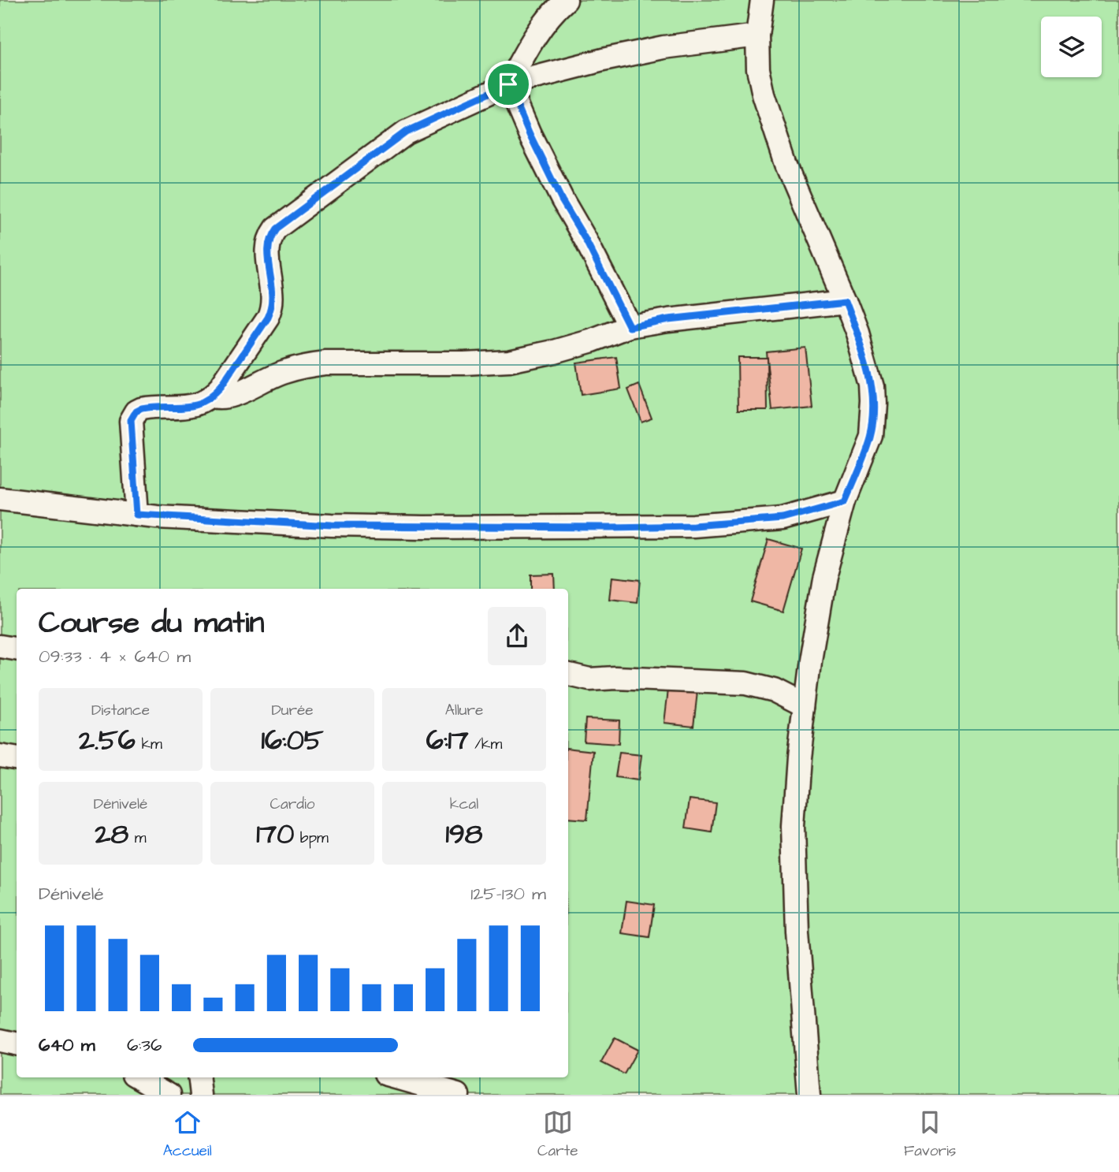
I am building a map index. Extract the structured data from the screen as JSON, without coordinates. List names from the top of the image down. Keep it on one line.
{"page":{"heading":["Course du matin","09:33 · 4 × 640 m"],"stats":[["Distance","2.56 km"],["Durée","16:05"],["Allure","6:17 /km"],["Dénivelé","28 m"],["Cardio","170 bpm"],["kcal","198"]],"chart":["Dénivelé","125–130 m"],"list":[{"name":"640 m","note":"6:36"}],"tabs":["Accueil","Carte","Favoris"]}}
